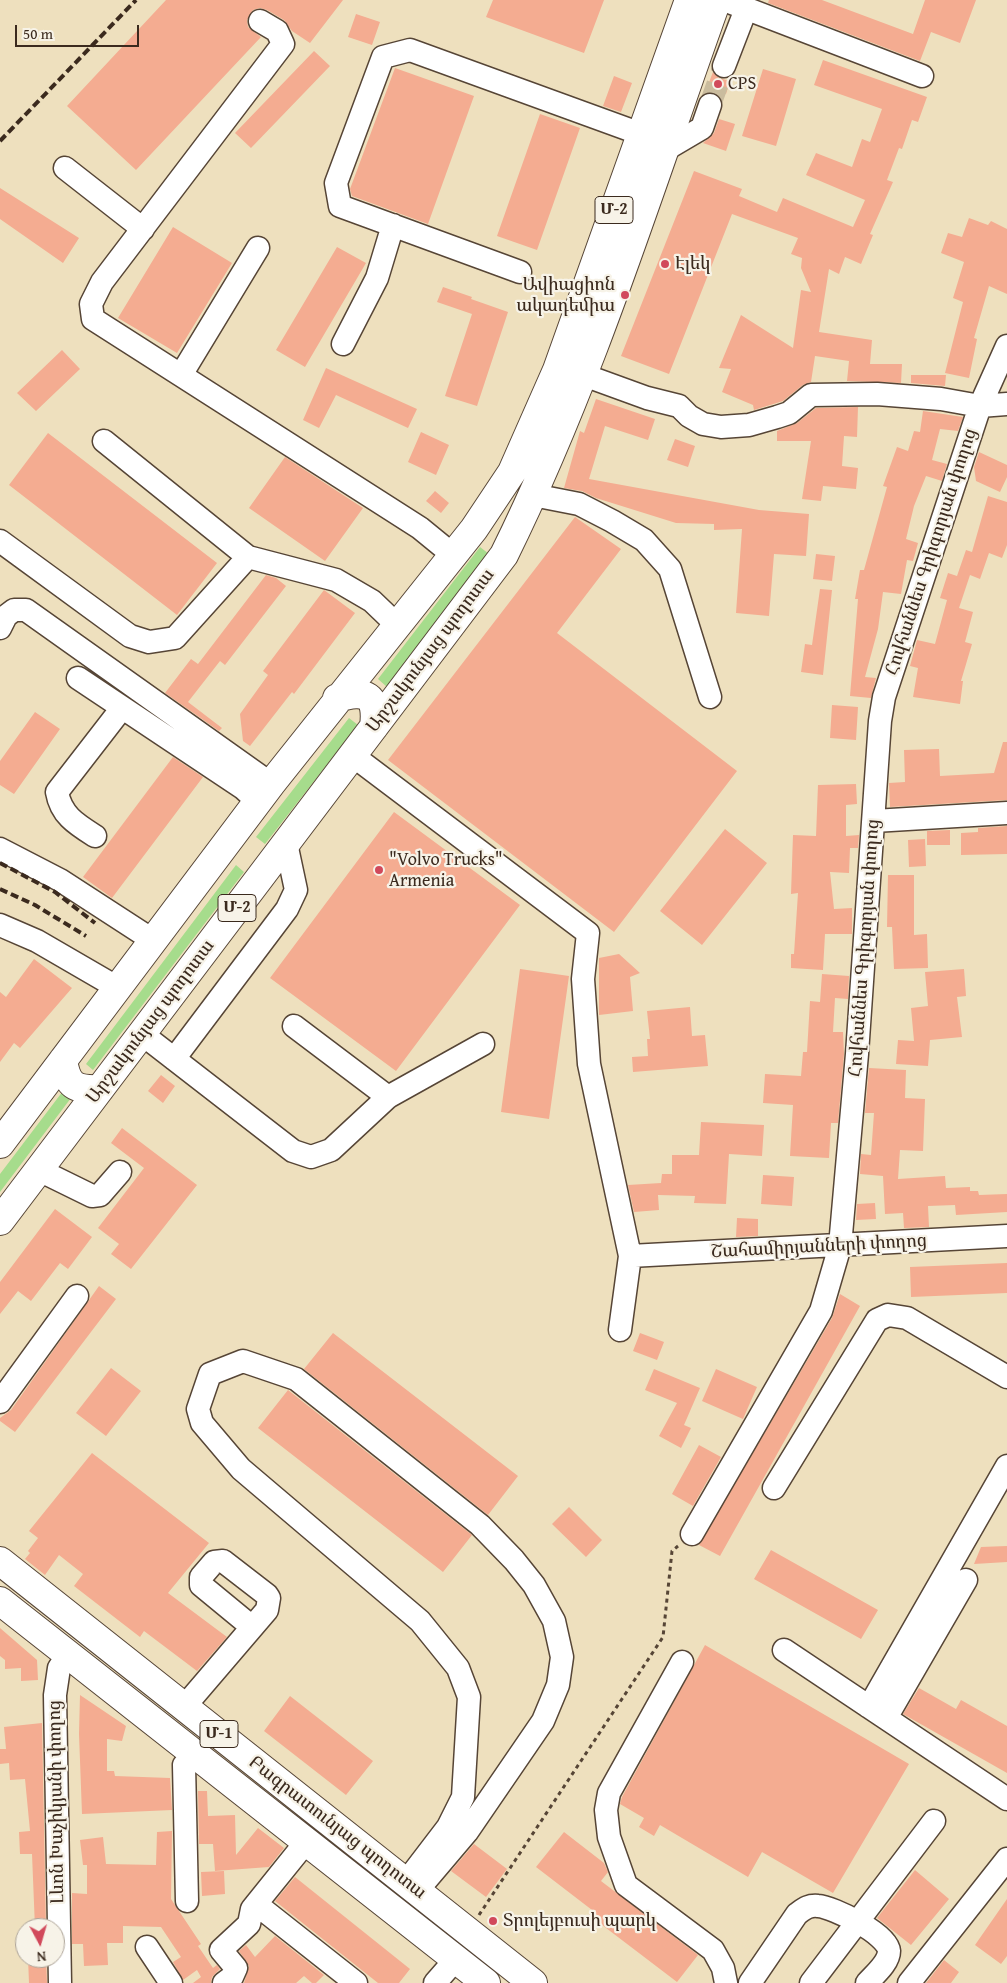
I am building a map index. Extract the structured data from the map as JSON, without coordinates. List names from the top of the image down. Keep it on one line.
{"streets":{"main road":["Մ-2","Արշակունյաց պողոտա","Մ-1","Բագրատունյաց պողոտա"],"street":["Հովհաննես Գրիգորյան փողոց","Շահամիրյանների փողոց","Լևոն Խաչիկյանի փողոց"]},"crossings":[["Հովհաննես Գրիգորյան փողոց","Շահամիրյանների փողոց"],["Լևոն Խաչիկյանի փողոց","Բագրատունյաց պողոտա"]],"places":["CPS","Էլեկ","Ավիացիոն ակադեմիա","\"Volvo Trucks\" Armenia","Տրոլեյբուսի պարկ"],"scale_bar":"50 m","north":"bottom"}
